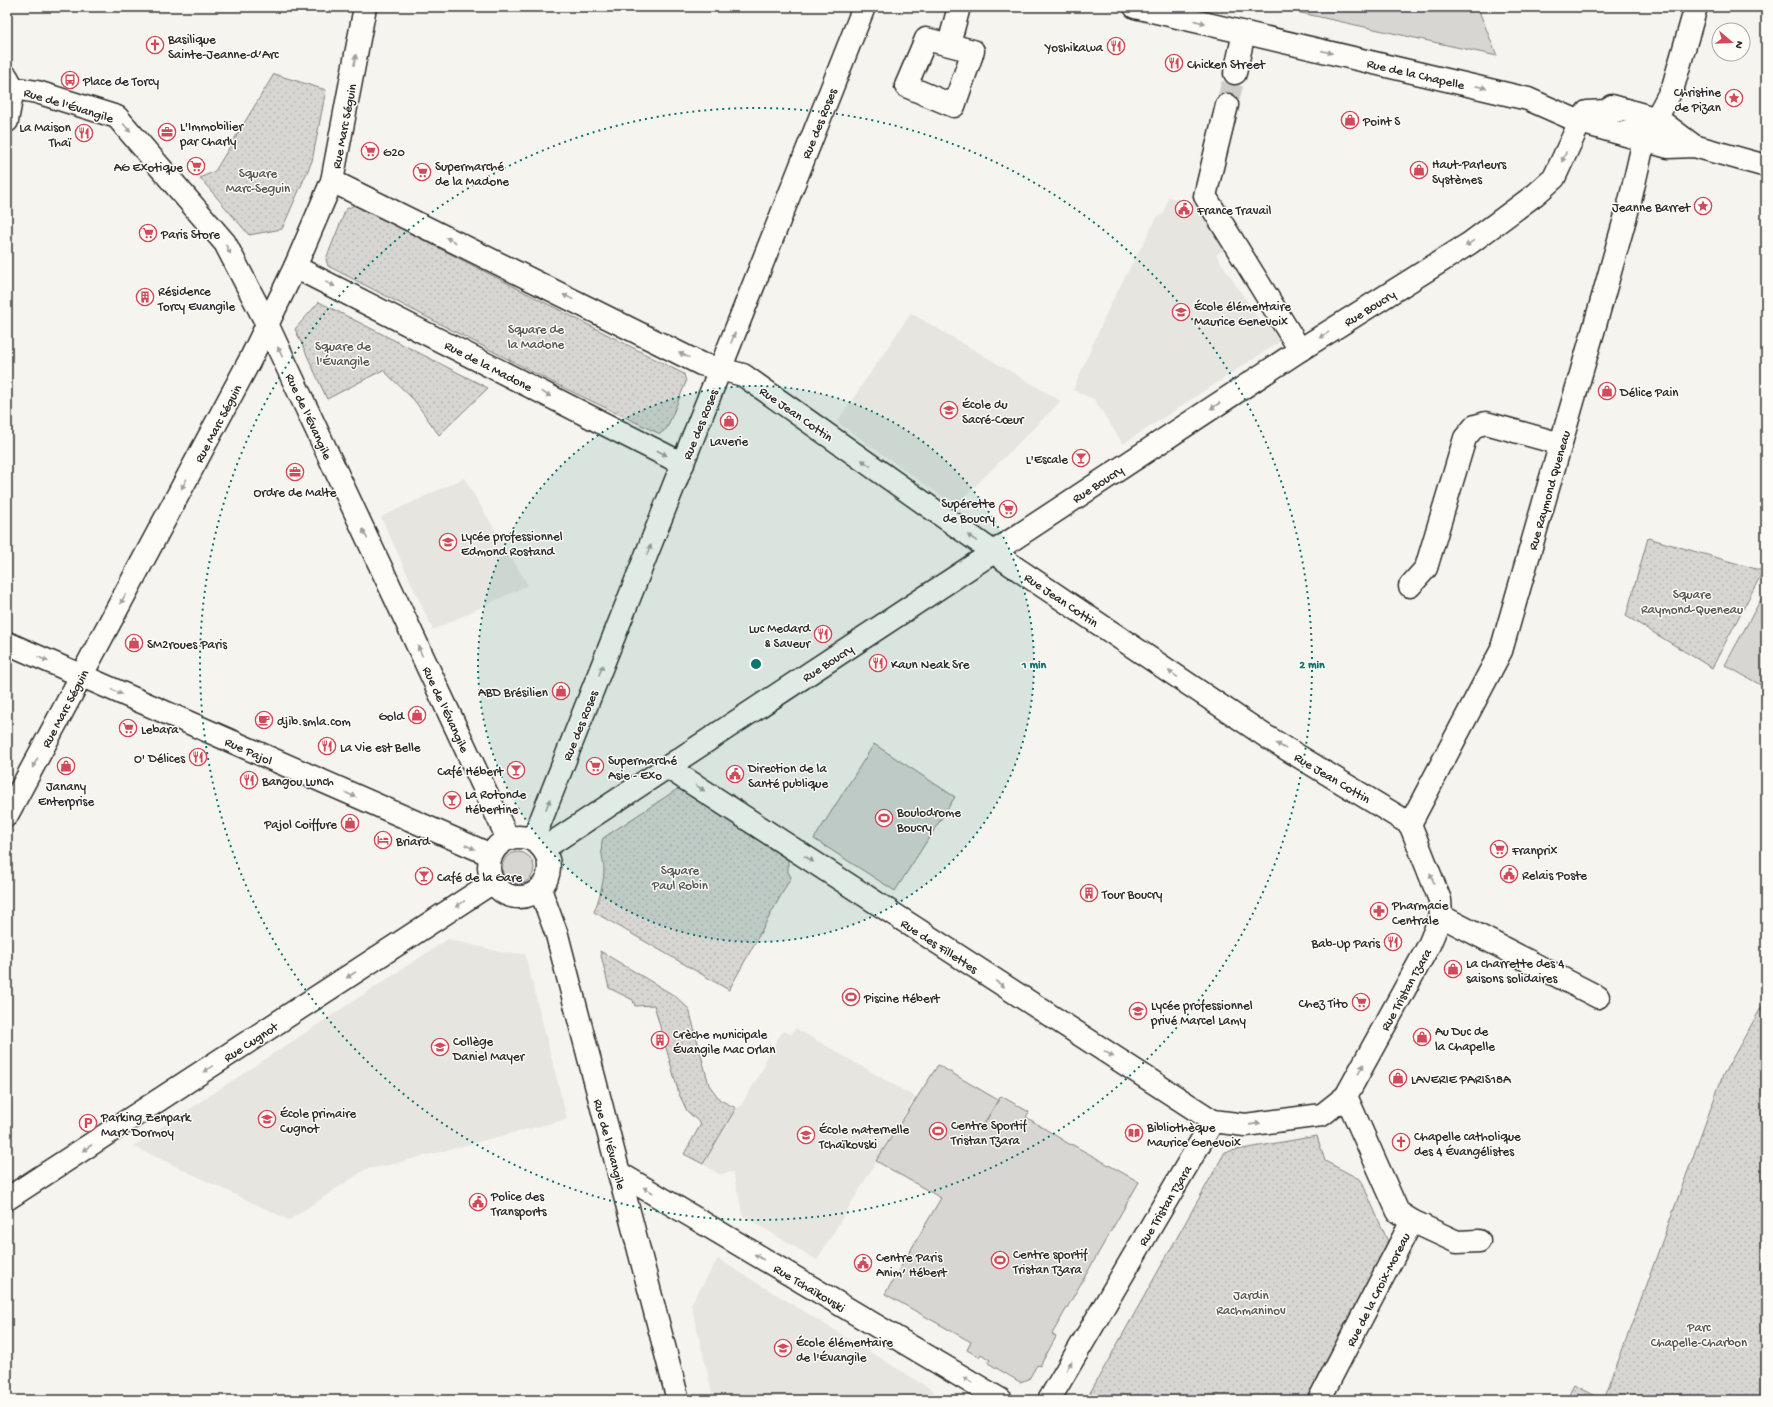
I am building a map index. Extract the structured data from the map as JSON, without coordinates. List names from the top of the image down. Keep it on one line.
{"streets":{"street":["Rue de la Chapelle","Rue de l'Évangile","Rue des Roses","Rue Marc Séguin","Rue Boucry","Rue de la Madone","Rue Jean Cottin","Rue Raymond Queneau","Rue Pajol","Rue des Fillettes","Rue Tristan Tzara","Rue Cugnot","Rue Tchaïkovski","Rue de la Croix-Moreau"]},"crossings":[["Rue de la Chapelle","Rue Boucry"],["Rue de la Chapelle","Rue Raymond Queneau"],["Rue de l'Évangile","Rue des Roses"],["Rue de l'Évangile","Rue Marc Séguin"],["Rue de l'Évangile","Rue Boucry"],["Rue de l'Évangile","Rue Pajol"],["Rue de l'Évangile","Rue Cugnot"],["Rue de l'Évangile","Rue Tchaïkovski"],["Rue des Roses","Rue Boucry"],["Rue des Roses","Rue de la Madone"],["Rue des Roses","Rue Jean Cottin"],["Rue des Roses","Rue Pajol"],["Rue des Roses","Rue Cugnot"],["Rue Marc Séguin","Rue de la Madone"],["Rue Marc Séguin","Rue Pajol"],["Rue Boucry","Rue Jean Cottin"],["Rue Boucry","Rue Pajol"],["Rue Boucry","Rue des Fillettes"],["Rue Boucry","Rue Cugnot"],["Rue Jean Cottin","Rue Raymond Queneau"],["Rue Pajol","Rue Cugnot"],["Rue des Fillettes","Rue Tristan Tzara"],["Rue Tristan Tzara","Rue de la Croix-Moreau"]],"one_way":["Rue de la Chapelle","Rue des Roses","Rue Boucry","Rue Jean Cottin","Rue Pajol","Rue des Fillettes","Rue Tristan Tzara","Rue Cugnot","Rue Tchaïkovski"],"parks":["Square Marc-Seguin","Square de la Madone","Square de l'Évangile","Square Raymond-Queneau","Square Paul Robin","Jardin Rachmaninov","Parc Chapelle-Charbon"],"places":{"church":["Basilique Sainte-Jeanne-d’Arc","Chapelle catholique des 4 Évangélistes"],"restaurant":["Yoshikawa","Chicken Street","La Maison Thaï","Luc Medard & Saveur","Kaun Neak Sre","La Vie est Belle","O' Délices","Bangou Lunch","Bab-Up Paris"],"bus stop":["Place de Torcy"],"place":["Christine de Pizan","Jeanne Barret"],"shop":["Point S","Haut-Parleurs Systèmes","Délice Pain","Laverie","SM2roues Paris","ABD Brésilien","Gold","Janany Enterprise","Pajol Coiffure","La charrette des 4 saisons solidaires","Au Duc de la Chapelle","LAVERIE PARIS18A"],"office":["L'Immobilier par Charly","Ordre de Malte"],"supermarket":["G20","AG Exotique","Supermarché de la Madone","Paris Store","Supérette de Boucry","Lebara","Supermarché Asie - Exo","Franprix","Chez Tito"],"public building":["France Travail","Direction de la Santé publique","Relais Poste","Police des Transports","Centre Paris Anim’ Hébert"],"building":["Résidence Torcy Evangile","Tour Boucry","Crèche municipale Évangile Mac Orlan"],"school or university":["École élémentaire Maurice Genevoix","École du Sacré-Cœur","Lycée professionnel Edmond Rostand","Lycée professionnel privé Marcel Lamy","Collège Daniel Mayer","École primaire Cugnot","École maternelle Tchaïkovski","École élémentaire de l'Évangile"],"bar":["L'Escale","Café Hébert","La Rotonde Hébertine","Café de la Gare"],"cafe":["djib.smla.com"],"sports":["Boulodrome Boucry","Piscine Hébert","Centre Sportif Tristan Tzara","Centre sportif Tristan Tzara"],"hotel":["Briard"],"pharmacy":["Pharmacie Centrale"],"parking":["Parking Zenpark Marx Dormoy"],"library":["Bibliothèque Maurice Genevoix"]},"north":"right","rings":["1 min","2 min"]}
